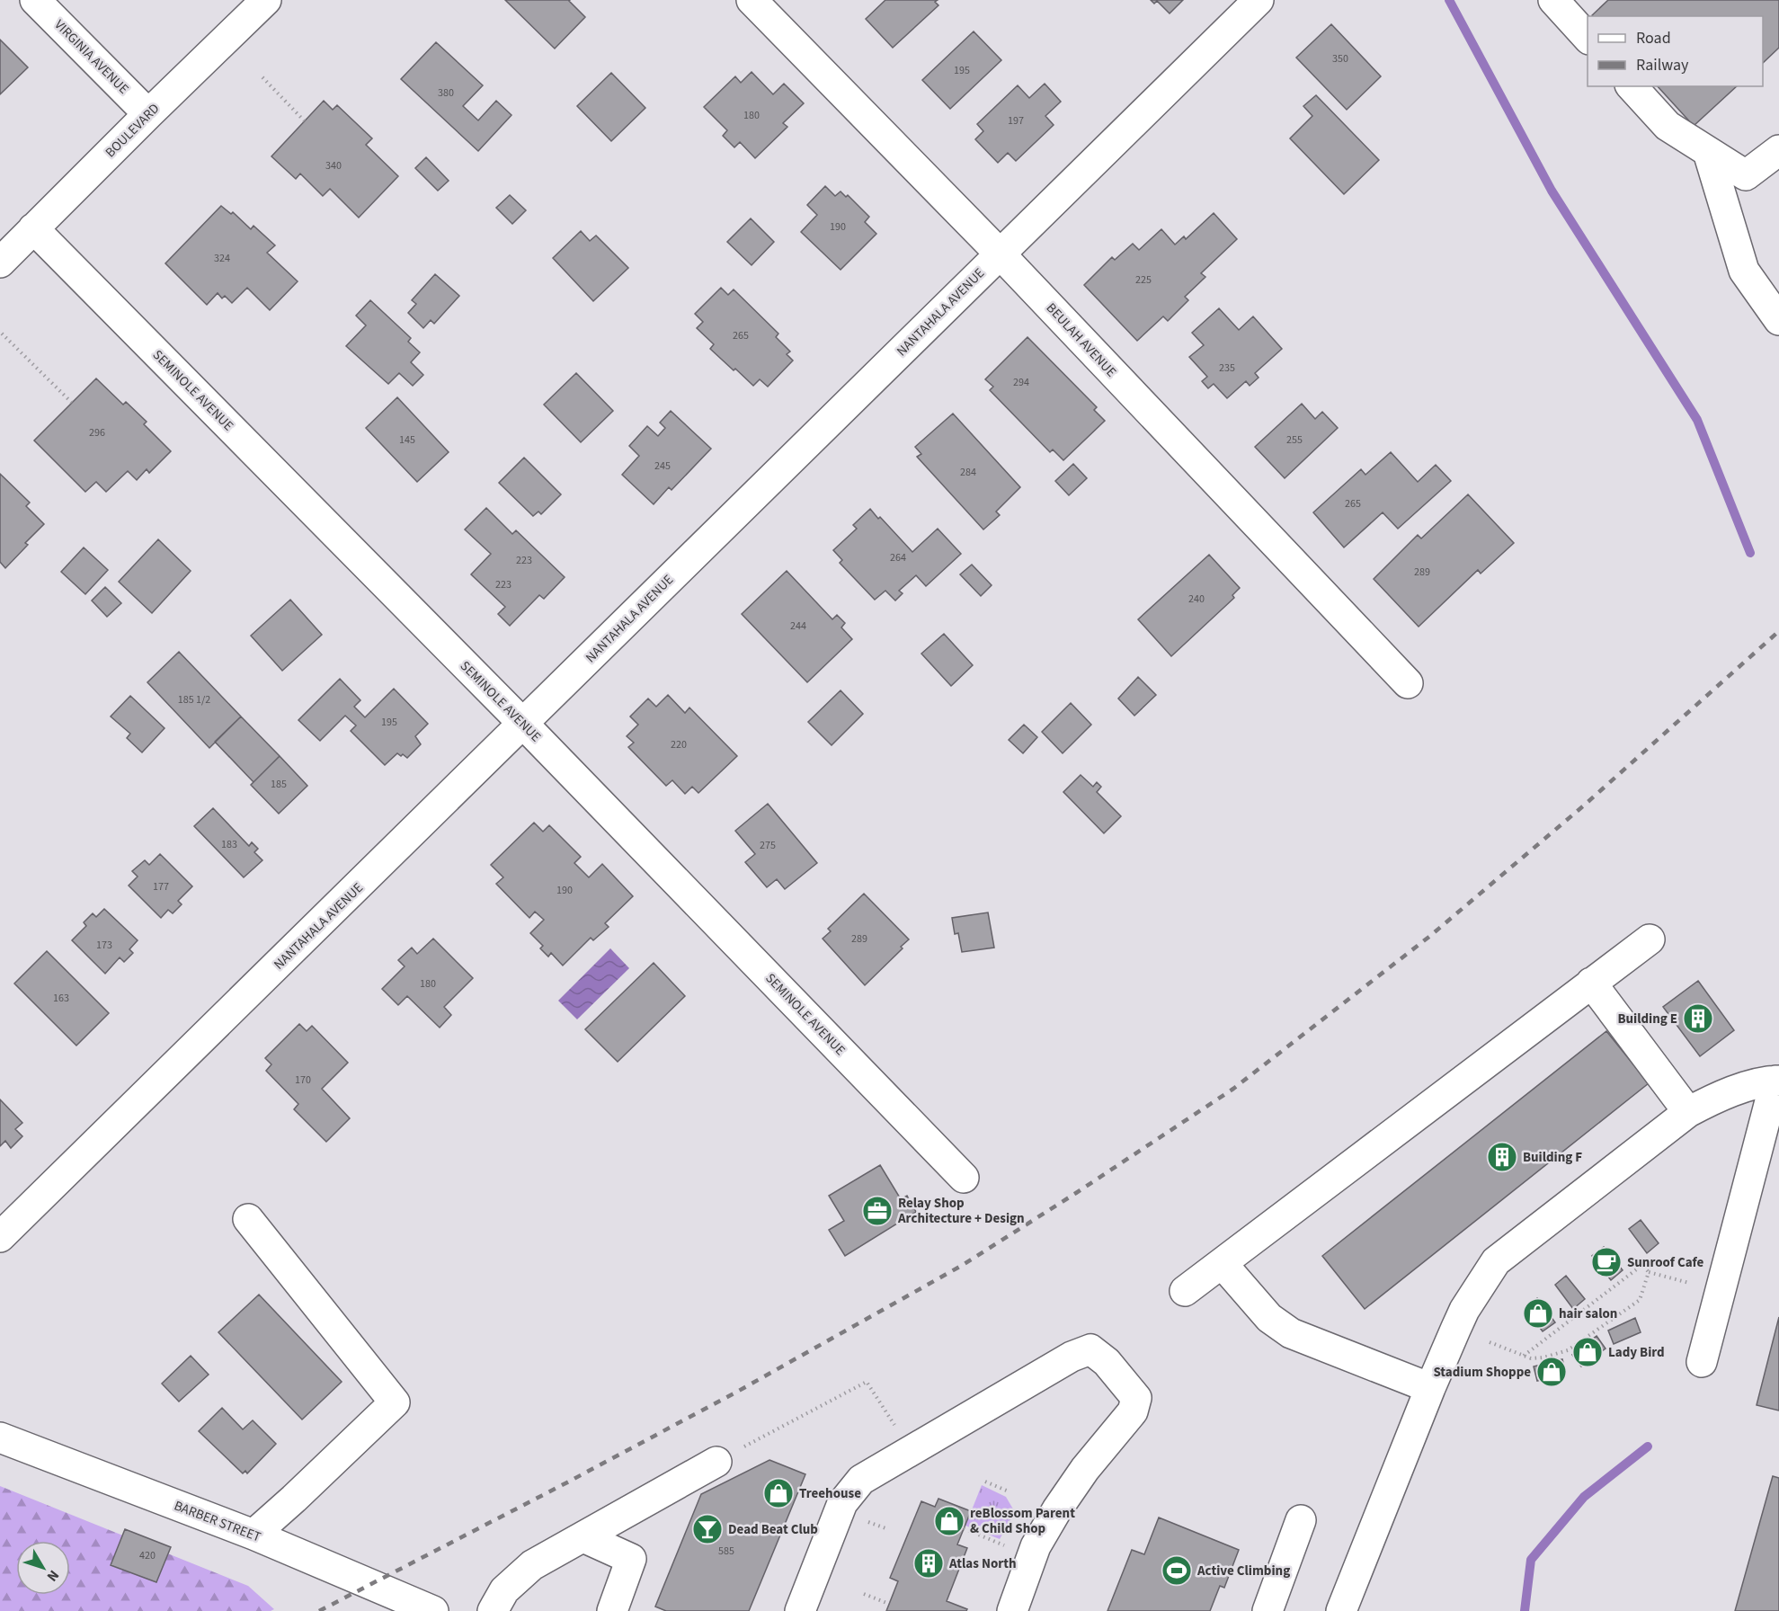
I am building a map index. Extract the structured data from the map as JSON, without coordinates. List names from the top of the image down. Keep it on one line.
{"streets":{"street":["VIRGINIA AVENUE","BOULEVARD","NANTAHALA AVENUE","BEULAH AVENUE","SEMINOLE AVENUE","BARBER STREET"]},"crossings":[["VIRGINIA AVENUE","BOULEVARD"],["BOULEVARD","SEMINOLE AVENUE"],["NANTAHALA AVENUE","BEULAH AVENUE"],["NANTAHALA AVENUE","SEMINOLE AVENUE"]],"places":{"building":["Building E","Building F","Atlas North"],"office":["Relay Shop Architecture + Design"],"cafe":["Sunroof Cafe"],"shop":["hair salon","Lady Bird","Stadium Shoppe","Treehouse","reBlossom Parent & Child Shop"],"bar":["Dead Beat Club"],"sports":["Active Climbing"]},"house_numbers":["350","195","380","180","197","340","190","324","225","265","235","294","296","145","255","245","284","265","264","223","289","223","240","244","185 1/2","195","220","185","183","275","177","190","289","173","180","163","170","585","420"],"legend":["Road","Railway"],"north":"bottom right"}
